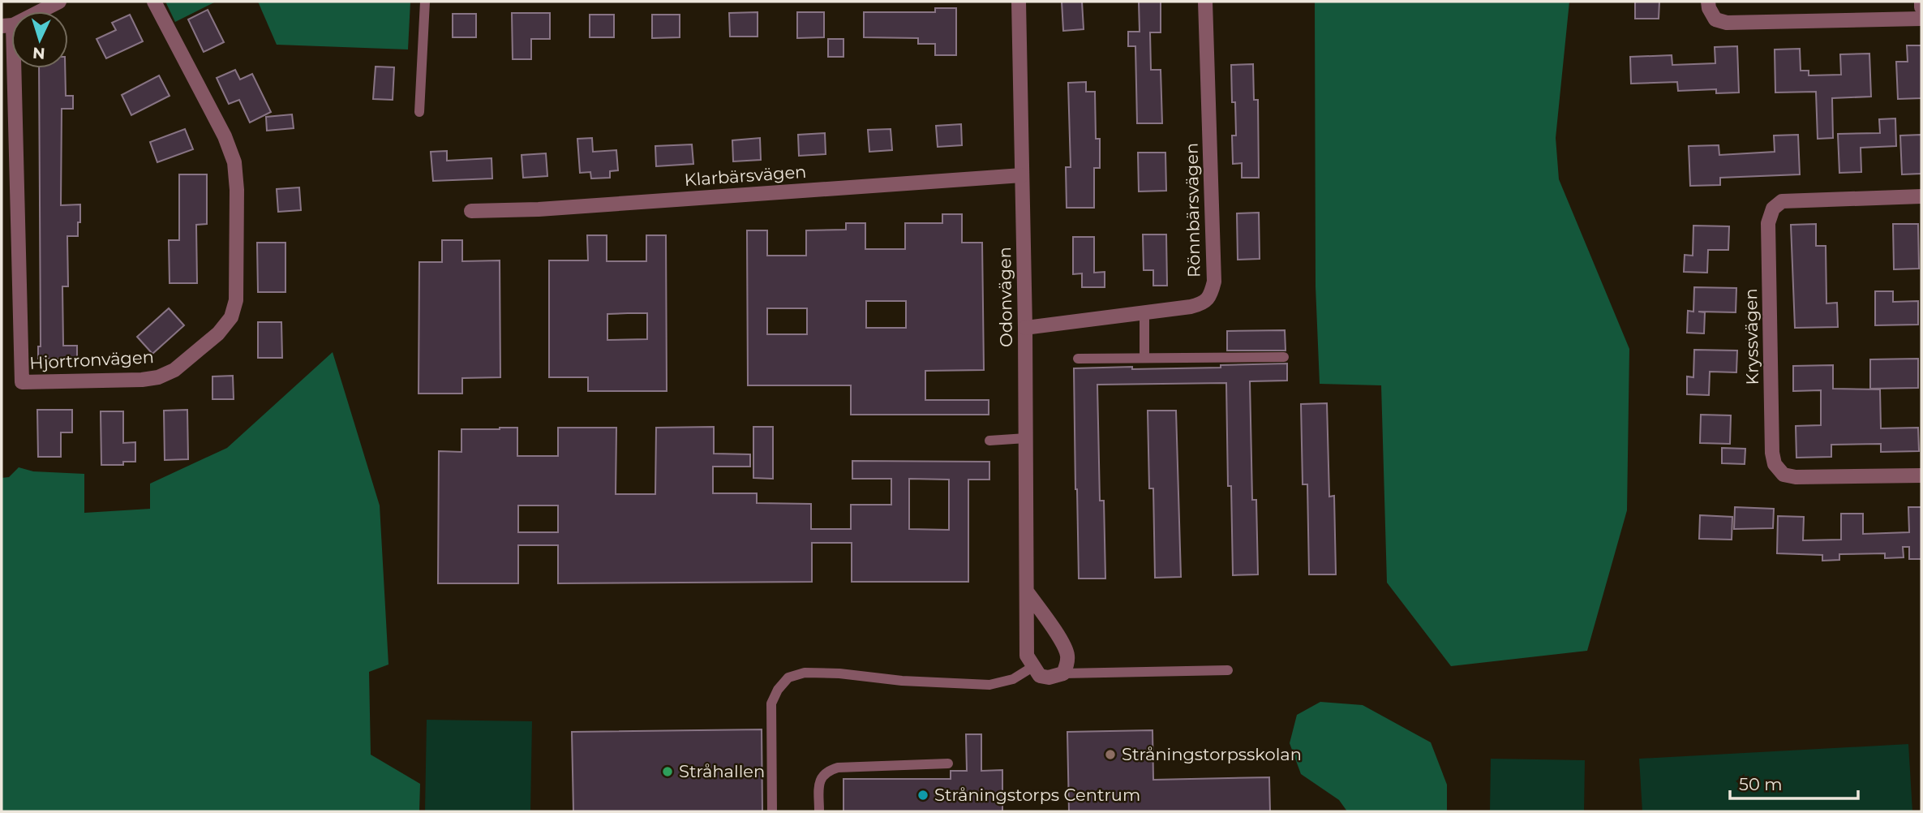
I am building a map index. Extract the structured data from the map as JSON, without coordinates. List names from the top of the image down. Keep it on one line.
{"streets":{"street":["Klarbärsvägen","Rönnbärsvägen","Odonvägen","Kryssvägen","Hjortronvägen"]},"crossings":[["Klarbärsvägen","Odonvägen"],["Rönnbärsvägen","Odonvägen"]],"places":["Stråningstorpsskolan","Stråhallen","Stråningstorps Centrum"],"scale_bar":"50 m","north":"bottom"}
